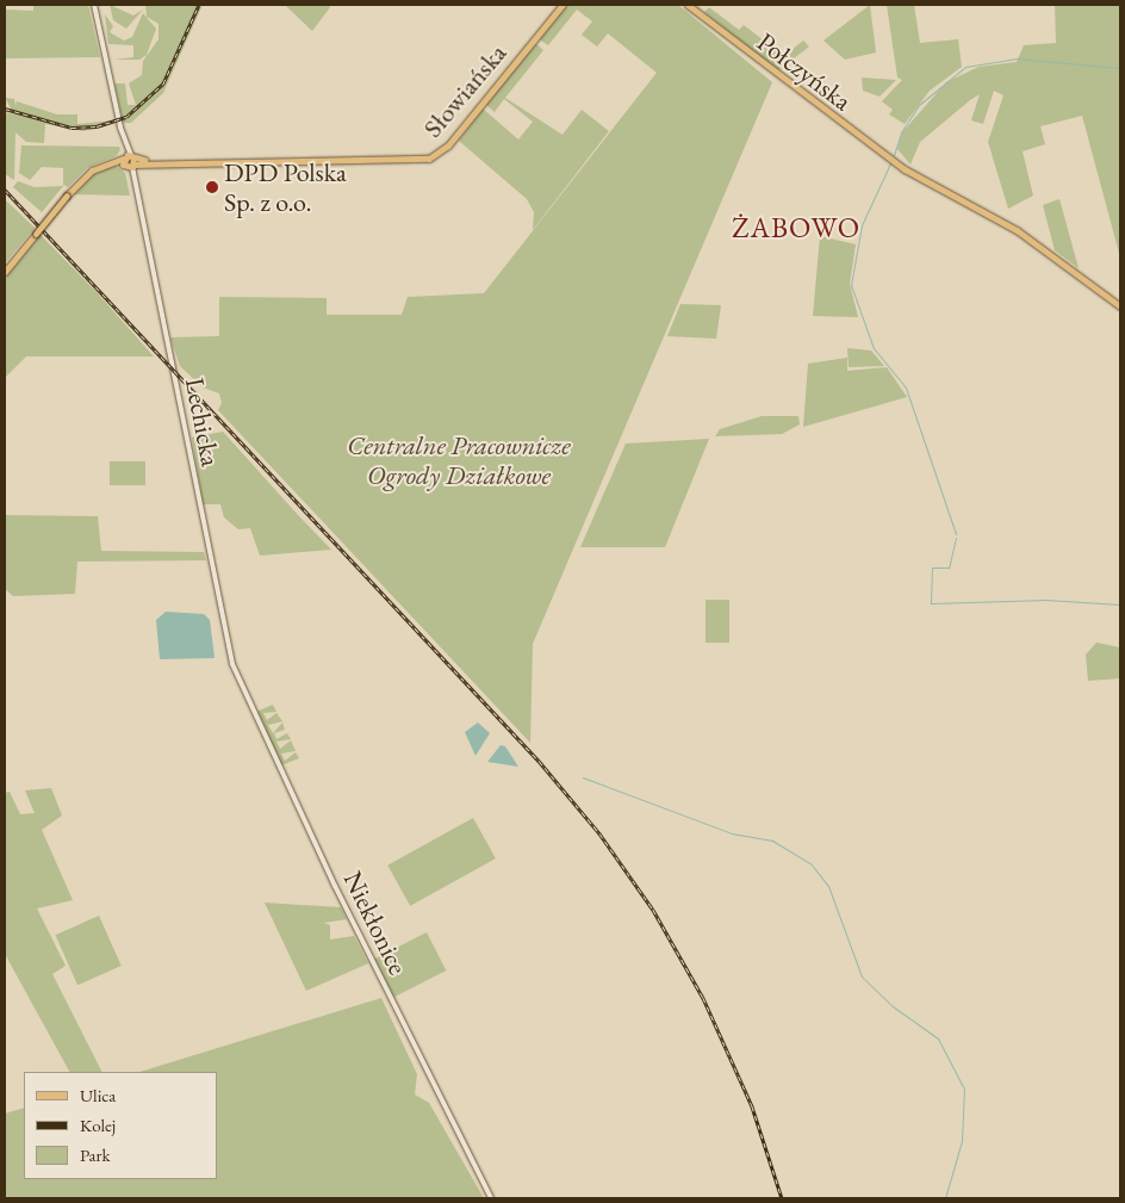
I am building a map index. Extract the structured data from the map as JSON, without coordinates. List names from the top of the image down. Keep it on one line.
{"streets":{"main road":["Połczyńska","Słowiańska"],"street":["Lechicka","Niekłonice"]},"crossings":[["Słowiańska","Lechicka"],["Lechicka","Niekłonice"]],"districts":["ŻABOWO"],"parks":["Centralne Pracownicze Ogrody Działkowe"],"places":["DPD Polska Sp. z o.o."],"legend":["Ulica","Kolej","Park"]}
